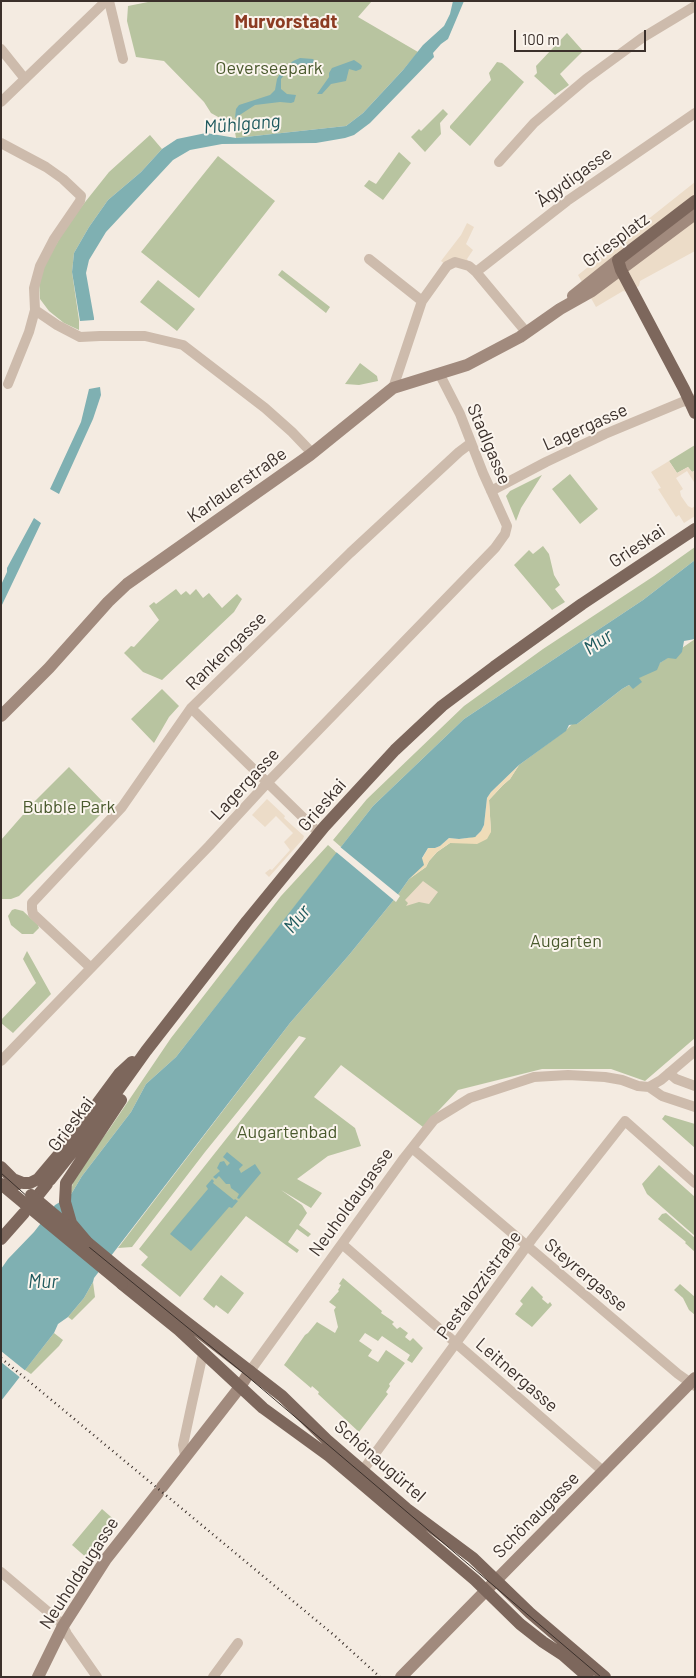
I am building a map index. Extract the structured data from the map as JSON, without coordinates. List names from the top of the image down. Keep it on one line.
{"streets":{"main road":["Griesplatz","Karlauerstraße","Grieskai","Neuholdaugasse","Schönaugürtel","Schönaugasse"],"street":["Ägydigasse","Lagergasse","Stadlgasse","Rankengasse","Steyrergasse","Pestalozzistraße","Leitnergasse"]},"crossings":[["Griesplatz","Karlauerstraße"],["Lagergasse","Stadlgasse"],["Lagergasse","Rankengasse"],["Stadlgasse","Karlauerstraße"],["Stadlgasse","Rankengasse"],["Neuholdaugasse","Steyrergasse"],["Neuholdaugasse","Leitnergasse"],["Neuholdaugasse","Schönaugürtel"],["Steyrergasse","Pestalozzistraße"],["Steyrergasse","Schönaugasse"],["Pestalozzistraße","Leitnergasse"],["Pestalozzistraße","Schönaugürtel"],["Leitnergasse","Schönaugasse"],["Schönaugürtel","Schönaugasse"]],"districts":["Murvorstadt"],"water":["Mühlgang","Mur"],"parks":["Oeverseepark","Bubble Park","Augarten","Augartenbad"],"scale_bar":"100 m"}
